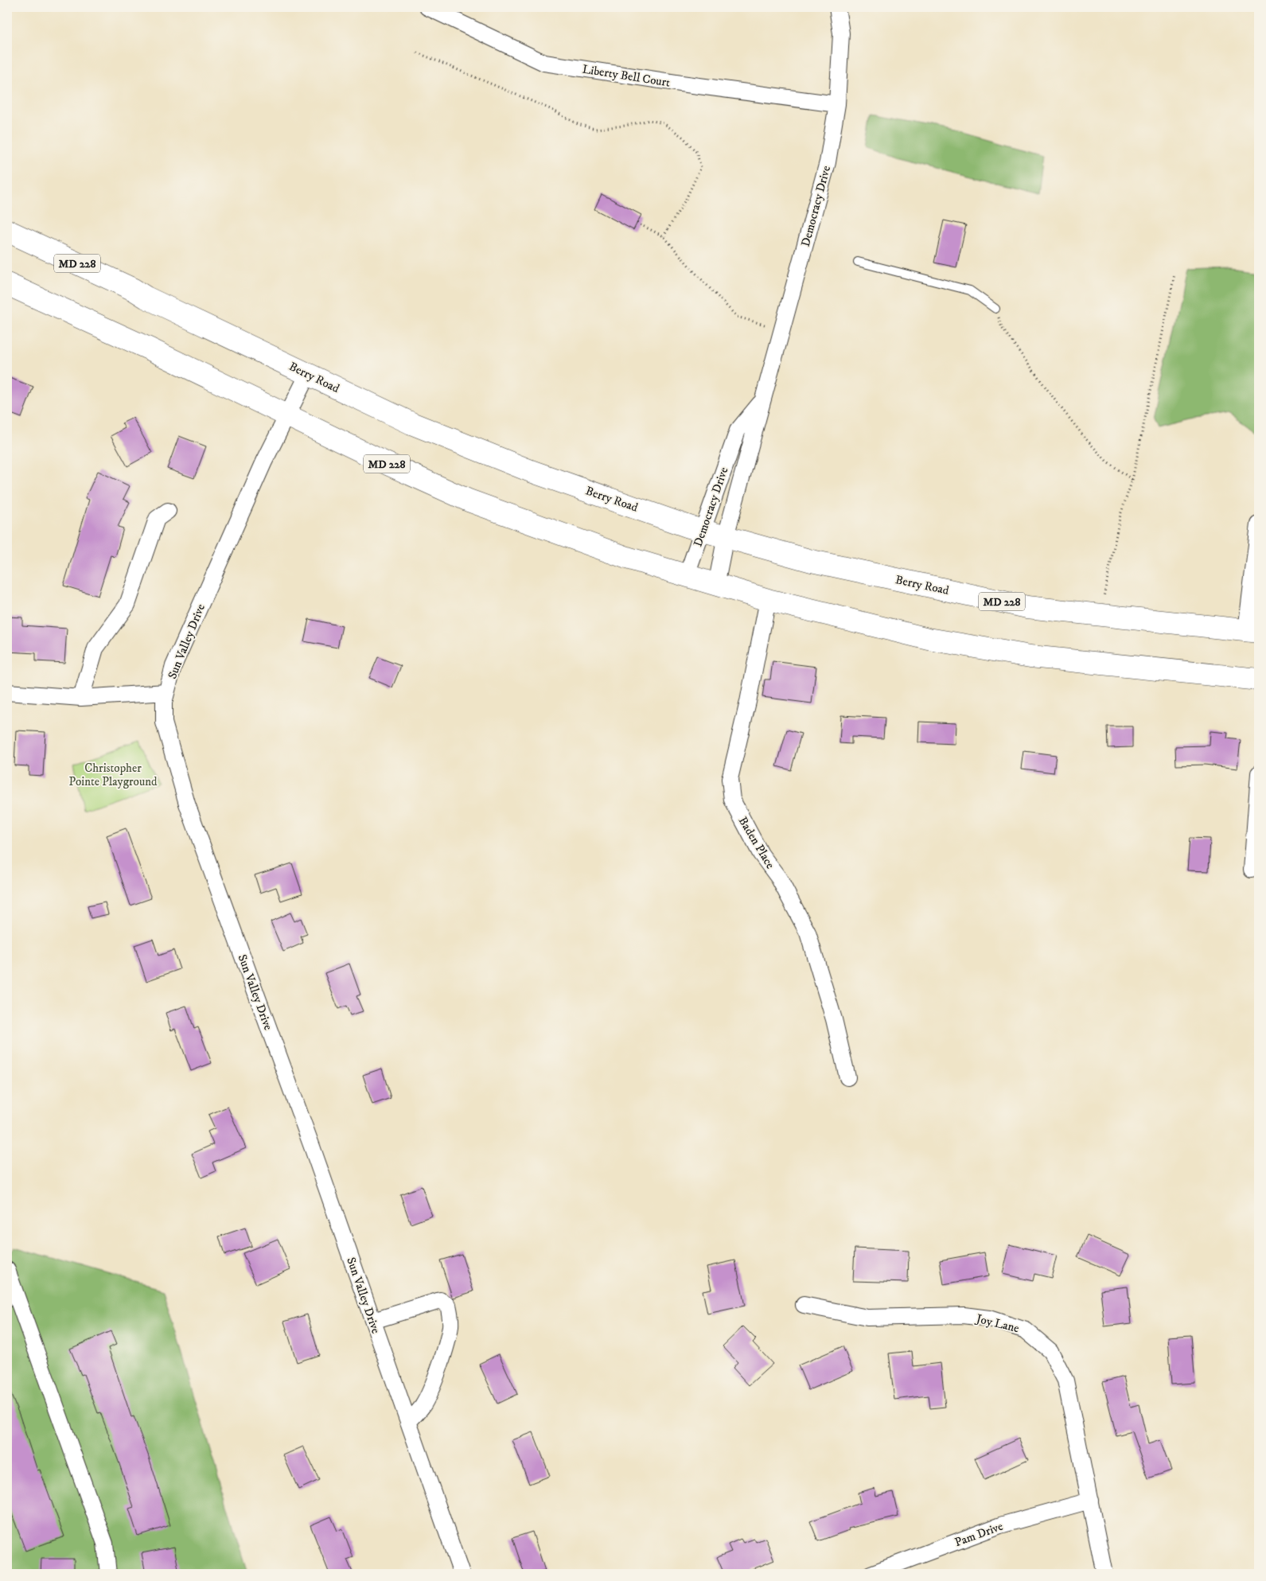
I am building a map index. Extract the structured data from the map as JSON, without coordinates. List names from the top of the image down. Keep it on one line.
{"streets":{"highway":["MD 228","Berry Road"],"street":["Liberty Bell Court","Democracy Drive","Sun Valley Drive","Baden Place","Joy Lane","Pam Drive"]},"crossings":[["Liberty Bell Court","Democracy Drive"],["Democracy Drive","MD 228"],["Democracy Drive","Berry Road"],["MD 228","Sun Valley Drive"],["MD 228","Baden Place"],["Berry Road","Sun Valley Drive"],["Joy Lane","Pam Drive"]],"parks":["Christopher Pointe Playground"]}
